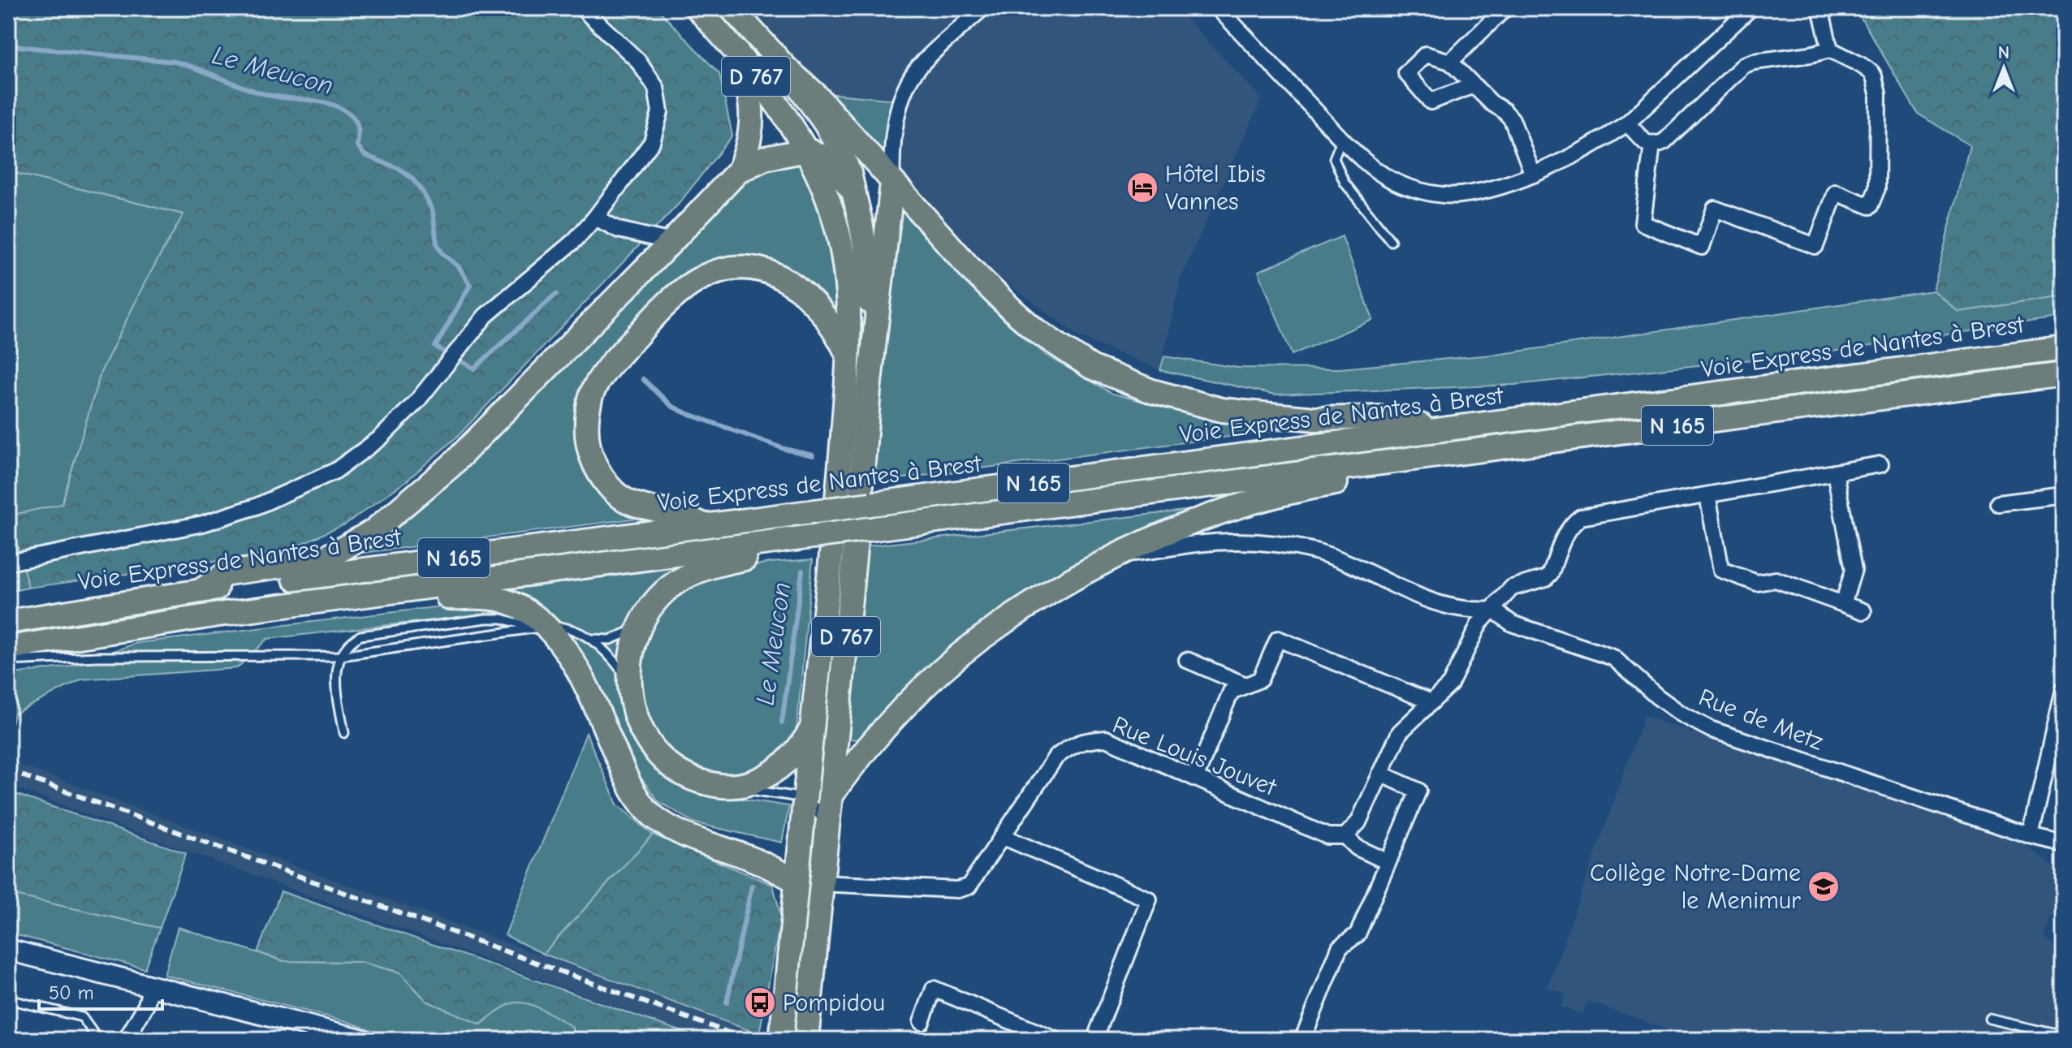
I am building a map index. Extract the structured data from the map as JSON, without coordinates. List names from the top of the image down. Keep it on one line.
{"streets":{"main road":["D 767","Voie Express de Nantes à Brest","N 165"],"street":["Rue de Metz","Rue Louis Jouvet"]},"crossings":[["D 767","Rue Louis Jouvet"]],"water":["Le Meucon"],"places":{"hotel":["Hôtel Ibis Vannes"],"school or university":["Collège Notre-Dame le Menimur"],"bus stop":["Pompidou"]},"scale_bar":"50 m","north":"top"}
